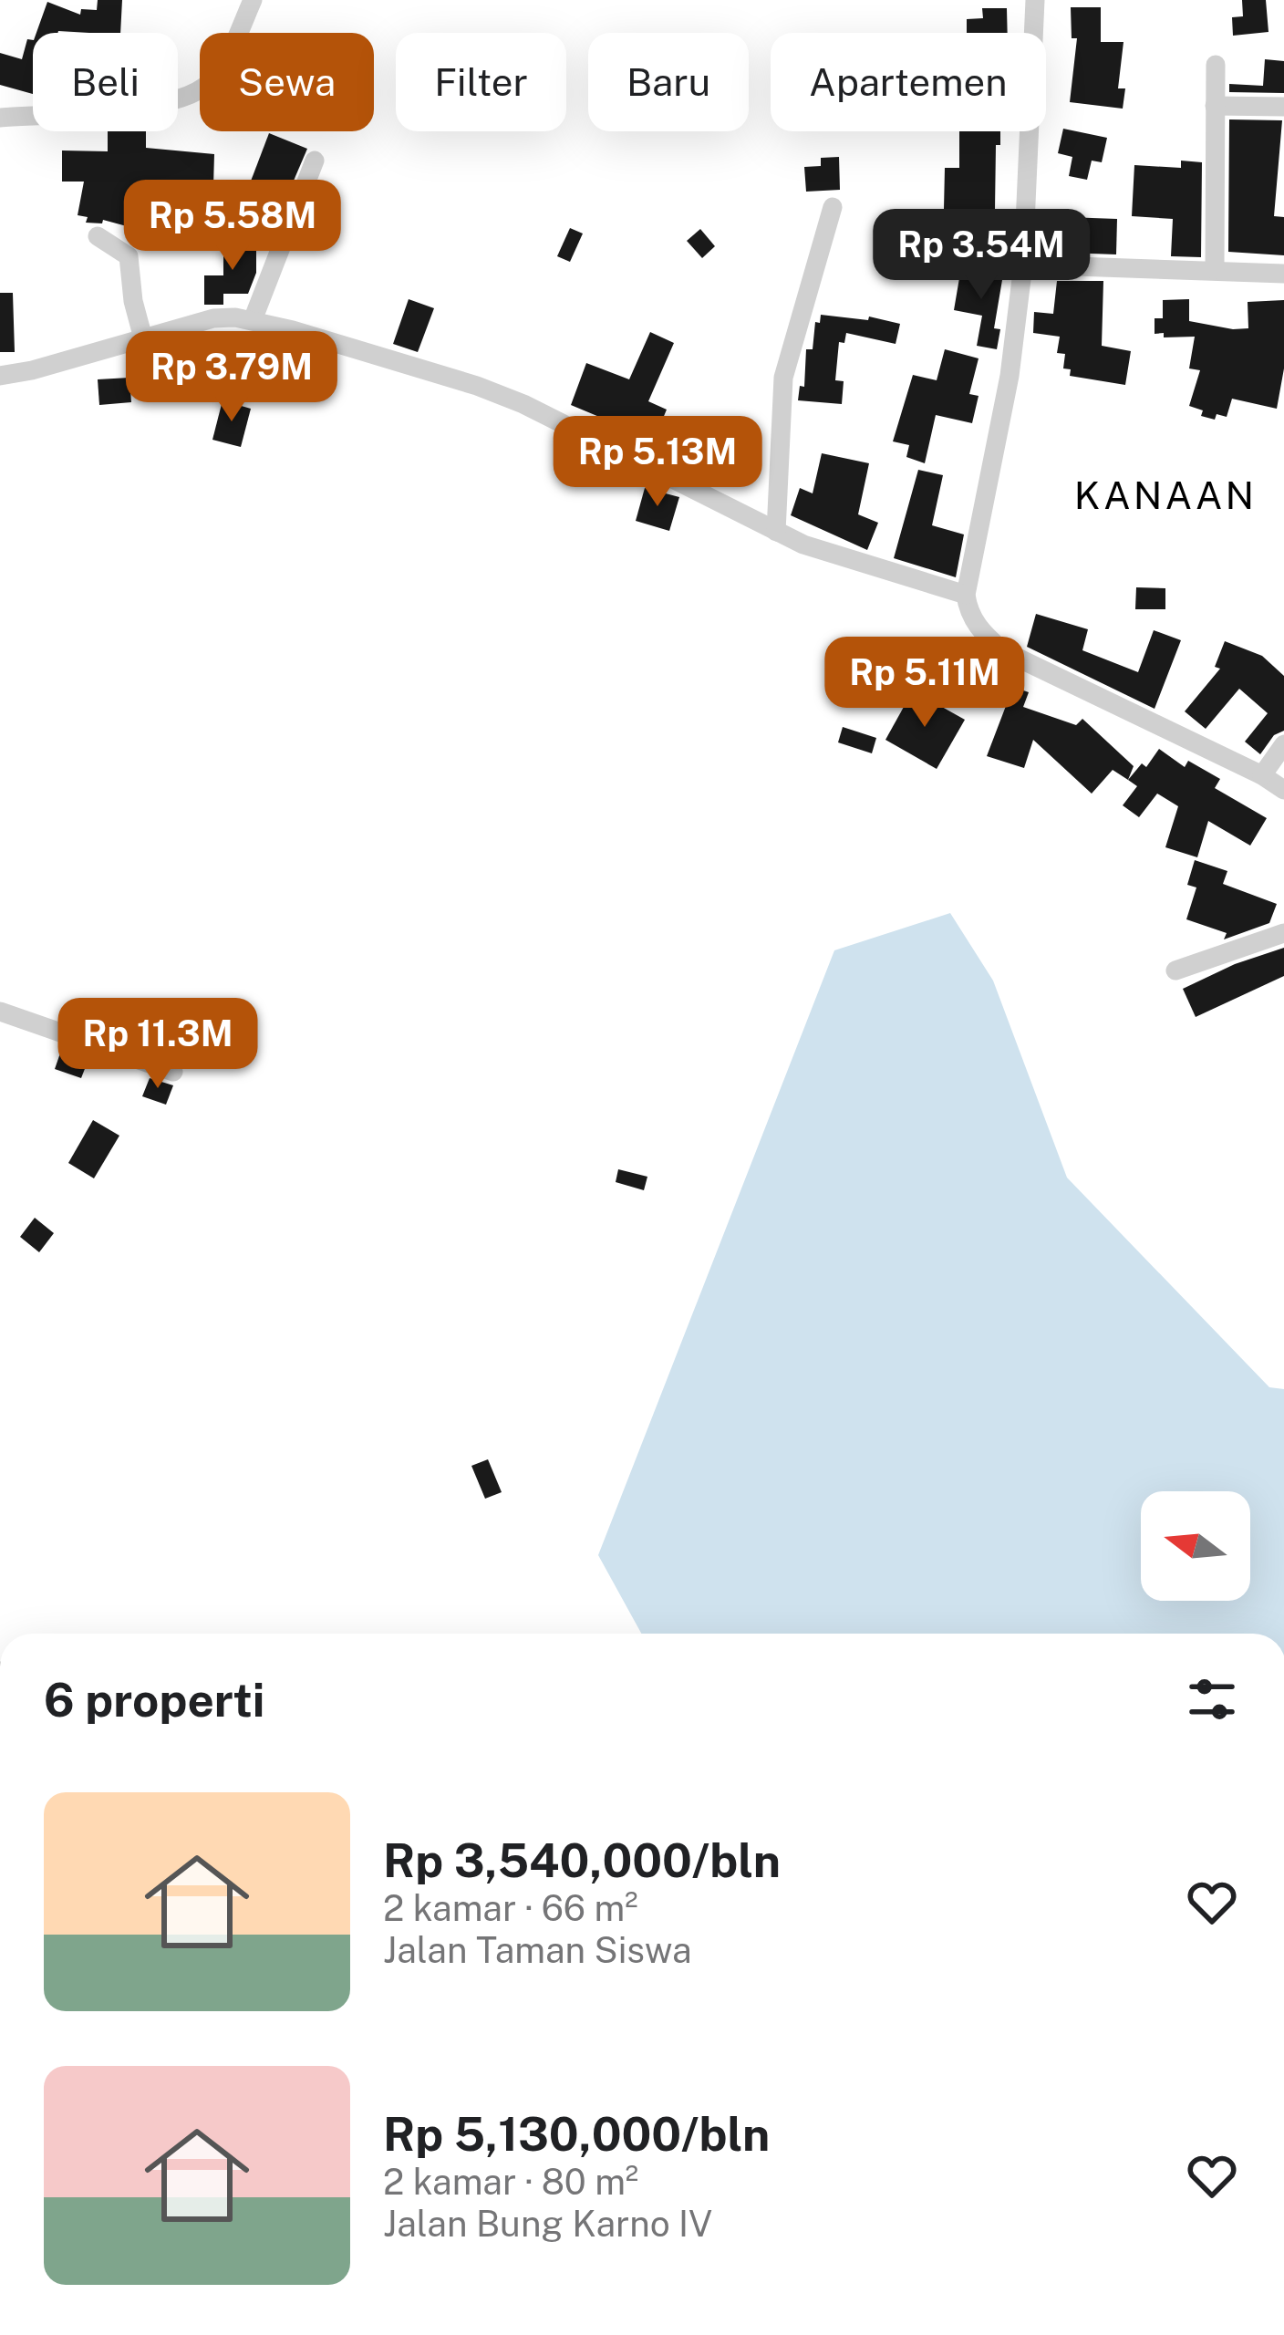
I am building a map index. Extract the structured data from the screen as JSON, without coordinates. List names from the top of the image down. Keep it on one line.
{"districts":["KANAAN"],"north":"left","page":{"chip":["Beli","Sewa","Filter","Baru","Apartemen"],"price":["Rp 5.58M","Rp 3.54M","Rp 3.79M","Rp 5.13M","Rp 5.11M","Rp 11.3M"],"heading":"6 properti","list":[{"name":"Rp 3,540,000/bln","note":"2 kamar · 66 m² · Jalan Taman Siswa"},{"name":"Rp 5,130,000/bln","note":"2 kamar · 80 m² · Jalan Bung Karno IV"}]}}
